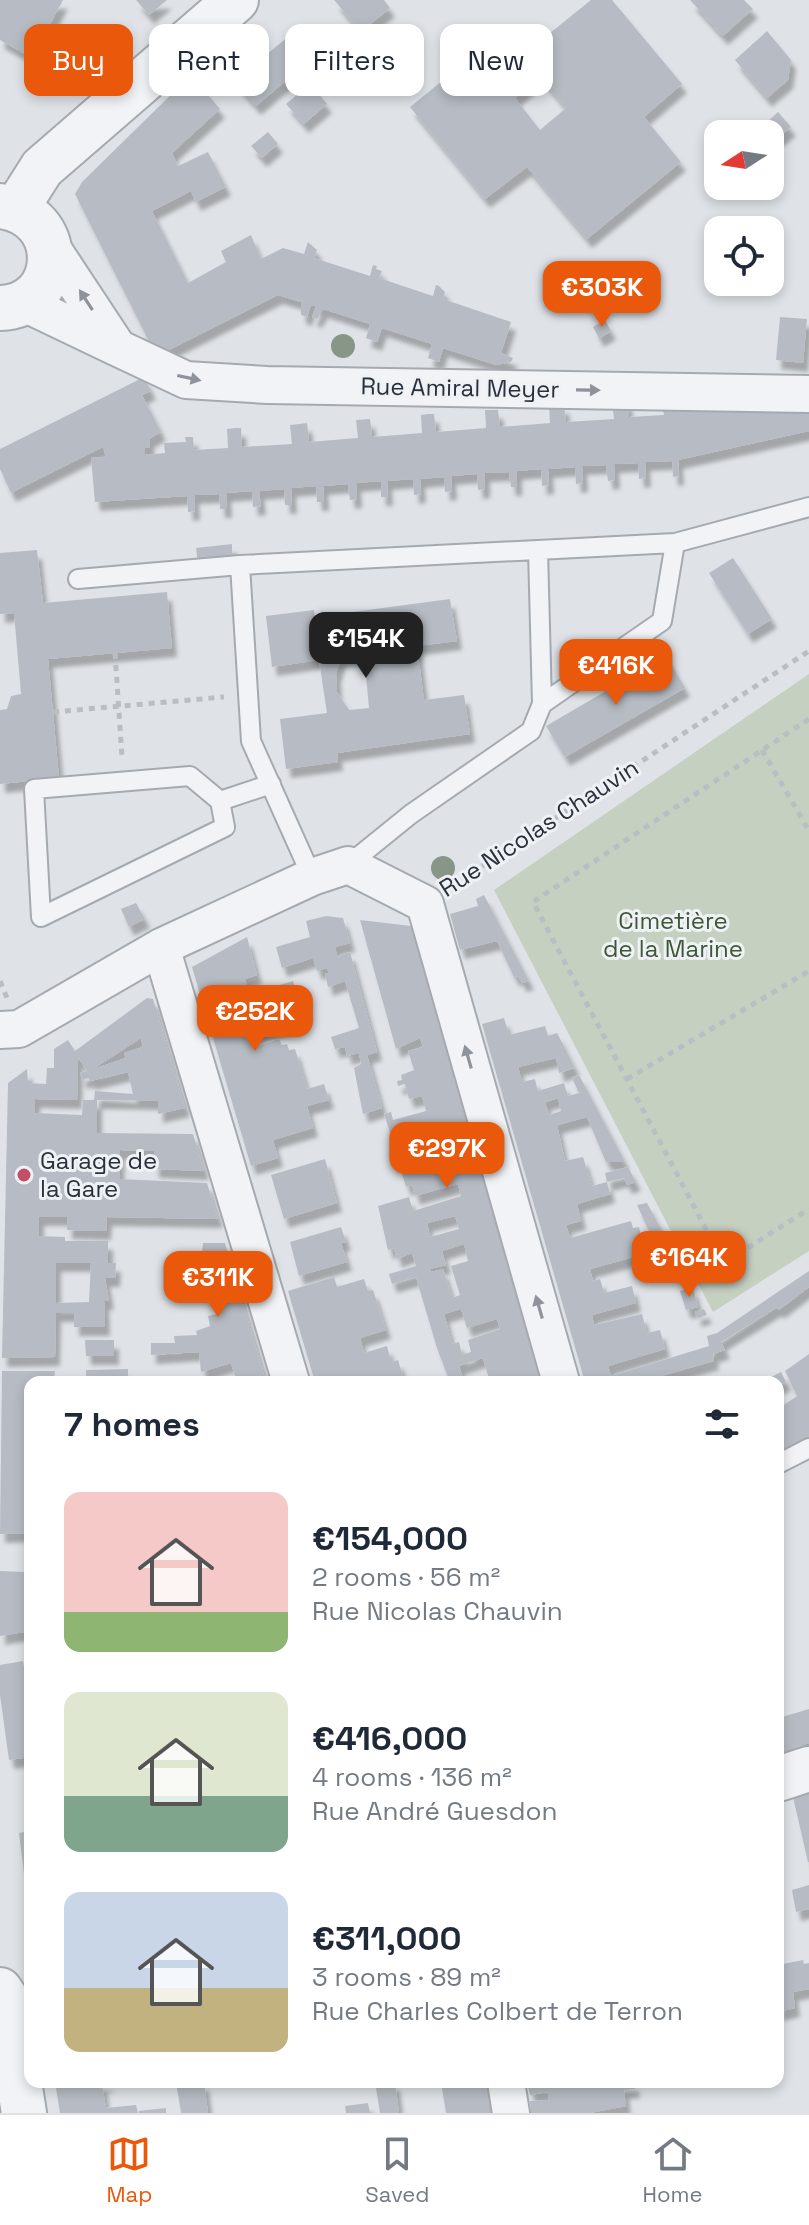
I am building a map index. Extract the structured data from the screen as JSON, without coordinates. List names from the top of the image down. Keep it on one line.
{"streets":{"street":["Rue Amiral Meyer","Rue Nicolas Chauvin"]},"one_way":["Rue Amiral Meyer"],"parks":["Cimetière de la Marine"],"places":["Garage de la Gare"],"north":"left","page":{"chip":["Buy","Rent","Filters","New"],"price":["€303K","€154K","€416K","€252K","€297K","€164K","€311K"],"heading":"7 homes","list":[{"name":"€154,000","note":"2 rooms · 56 m² · Rue Nicolas Chauvin"},{"name":"€416,000","note":"4 rooms · 136 m² · Rue André Guesdon"},{"name":"€311,000","note":"3 rooms · 89 m² · Rue Charles Colbert de Terron"}],"tabs":["Map","Saved","Home"]}}
